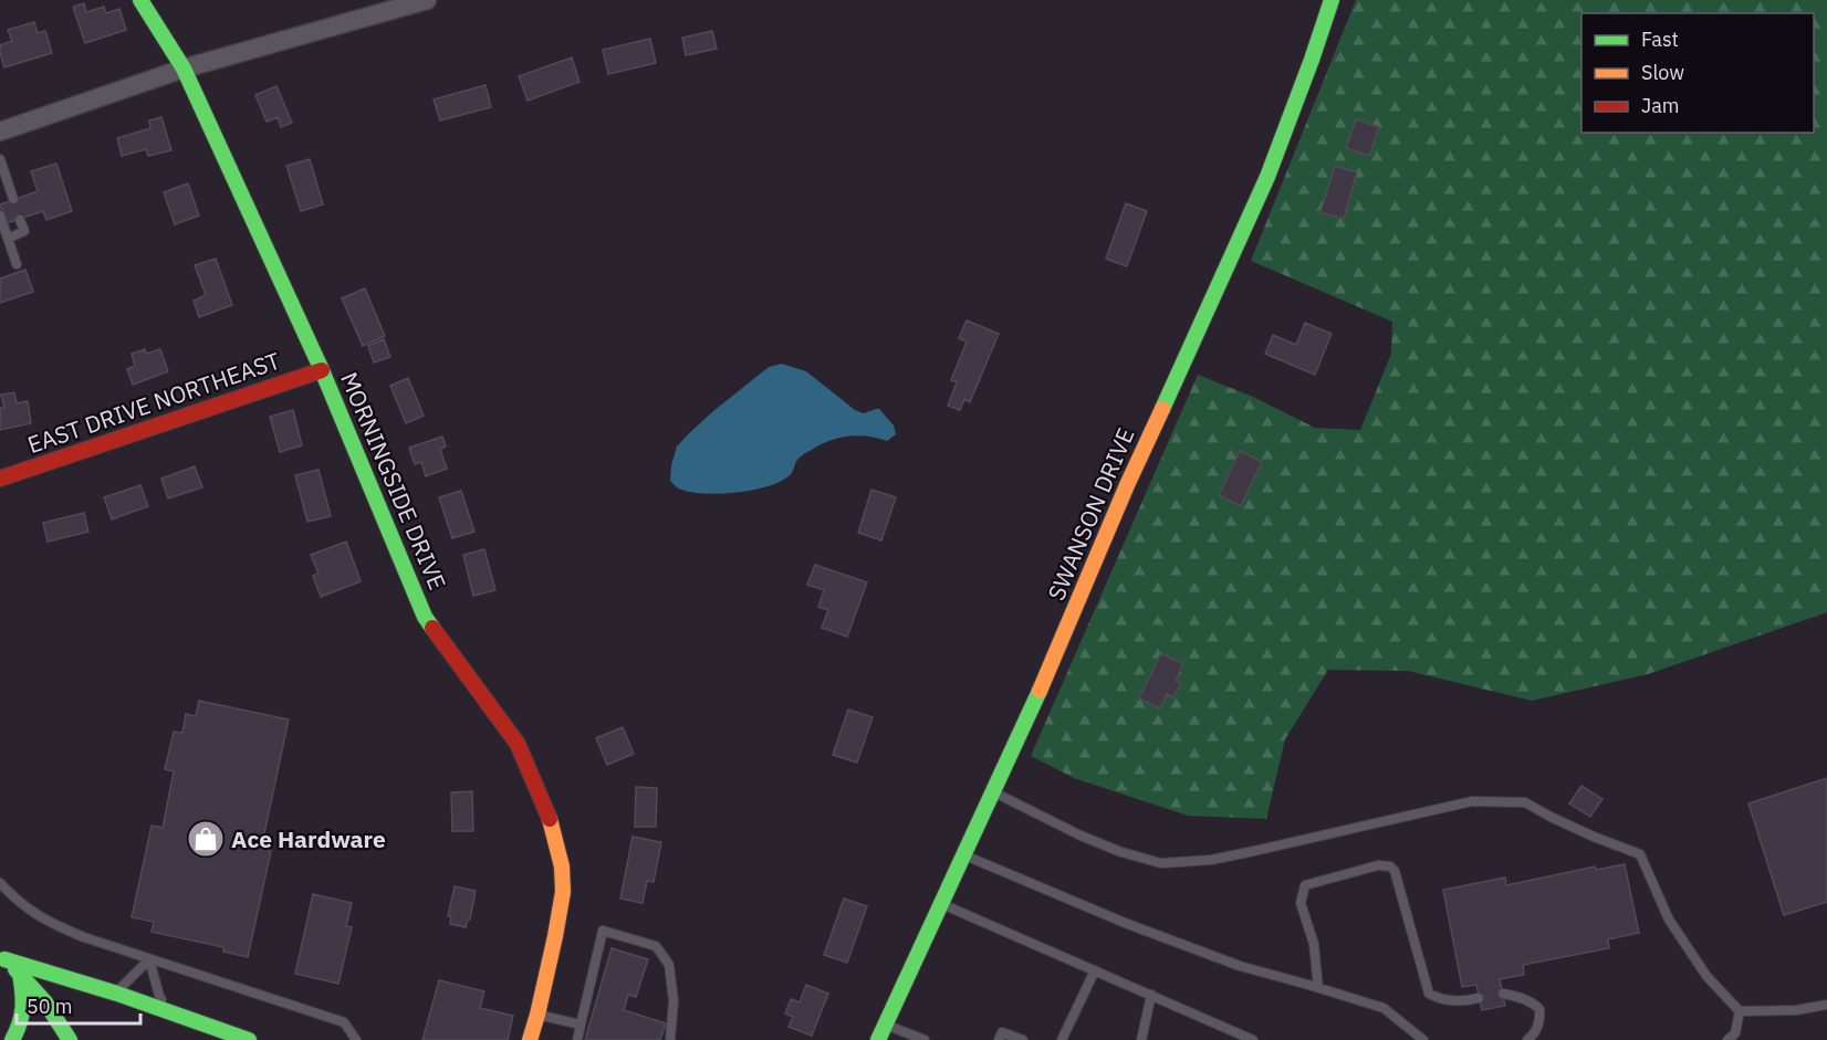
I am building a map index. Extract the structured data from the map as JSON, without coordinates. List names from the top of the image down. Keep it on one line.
{"streets":{"main road":["EAST DRIVE NORTHEAST","MORNINGSIDE DRIVE","SWANSON DRIVE"]},"crossings":[["EAST DRIVE NORTHEAST","MORNINGSIDE DRIVE"]],"places":{"shop":["Ace Hardware"]},"legend":["Fast","Slow","Jam"],"scale_bar":"50 m"}
